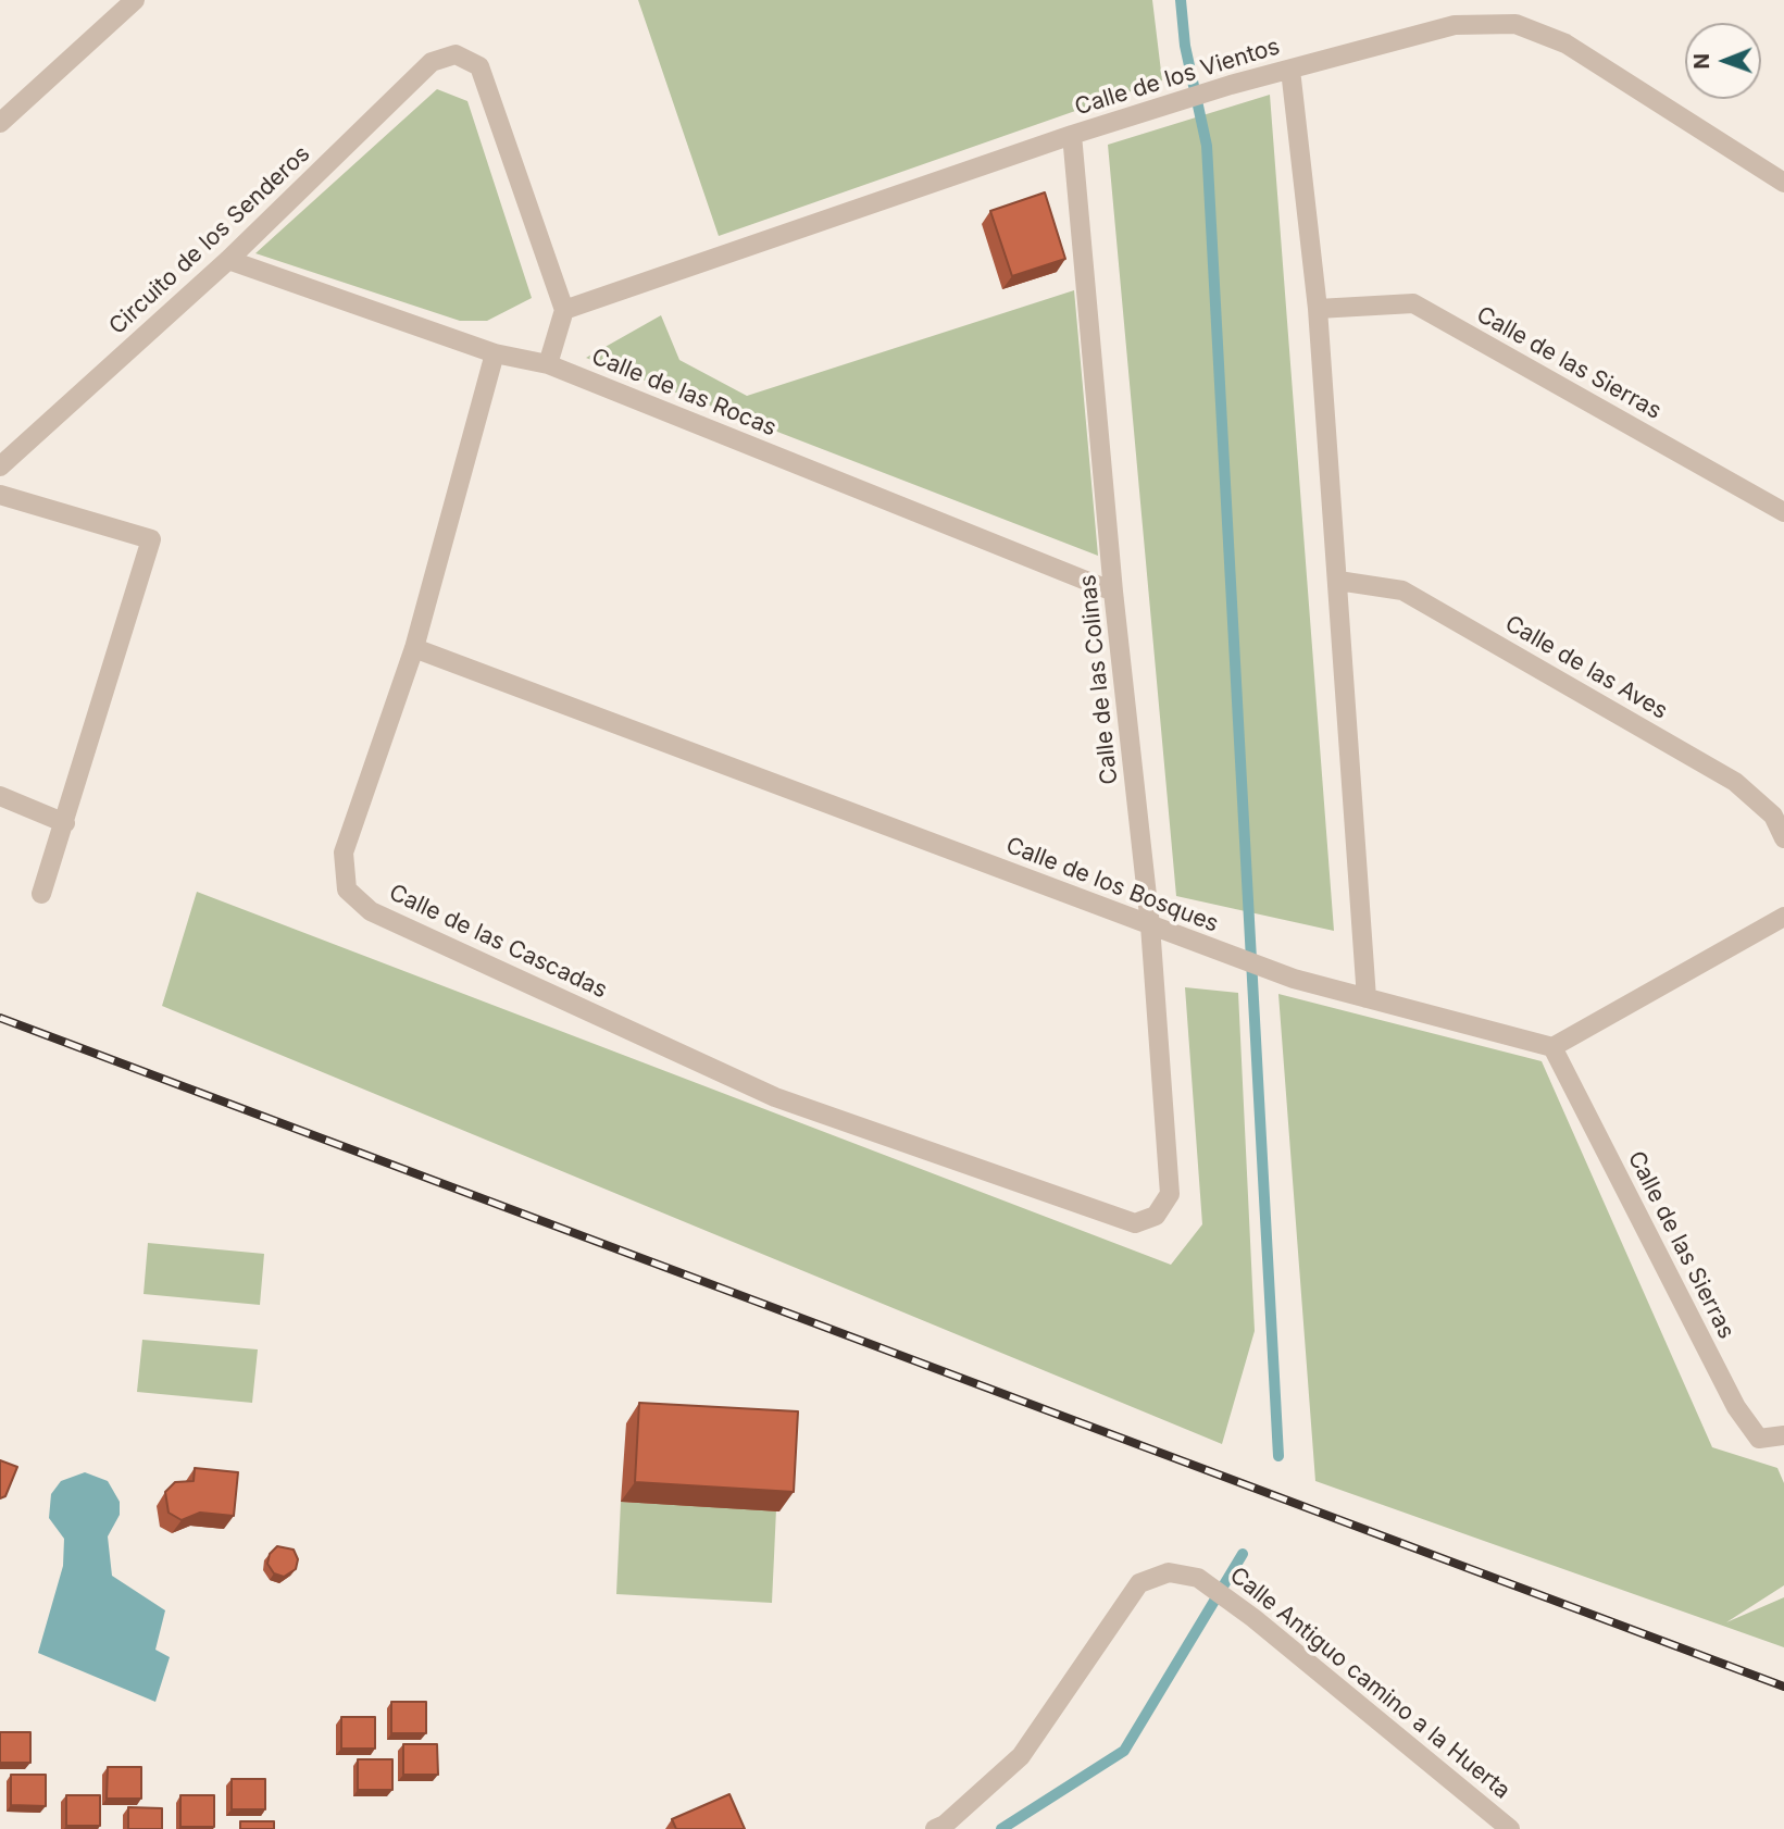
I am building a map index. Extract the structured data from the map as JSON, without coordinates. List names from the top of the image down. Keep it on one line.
{"streets":{"street":["Calle de los Vientos","Circuito de los Senderos","Calle de las Sierras","Calle de las Rocas","Calle de las Aves","Calle de las Colinas","Calle de los Bosques","Calle de las Cascadas","Calle Antiguo camino a la Huerta"]},"crossings":[["Calle de los Vientos","Circuito de los Senderos"],["Calle de los Vientos","Calle de las Colinas"],["Circuito de los Senderos","Calle de las Rocas"],["Calle de las Sierras","Calle de los Bosques"],["Calle de las Rocas","Calle de las Colinas"],["Calle de las Rocas","Calle de las Cascadas"],["Calle de las Colinas","Calle de los Bosques"],["Calle de las Colinas","Calle de las Cascadas"],["Calle de los Bosques","Calle de las Cascadas"]],"north":"left"}
